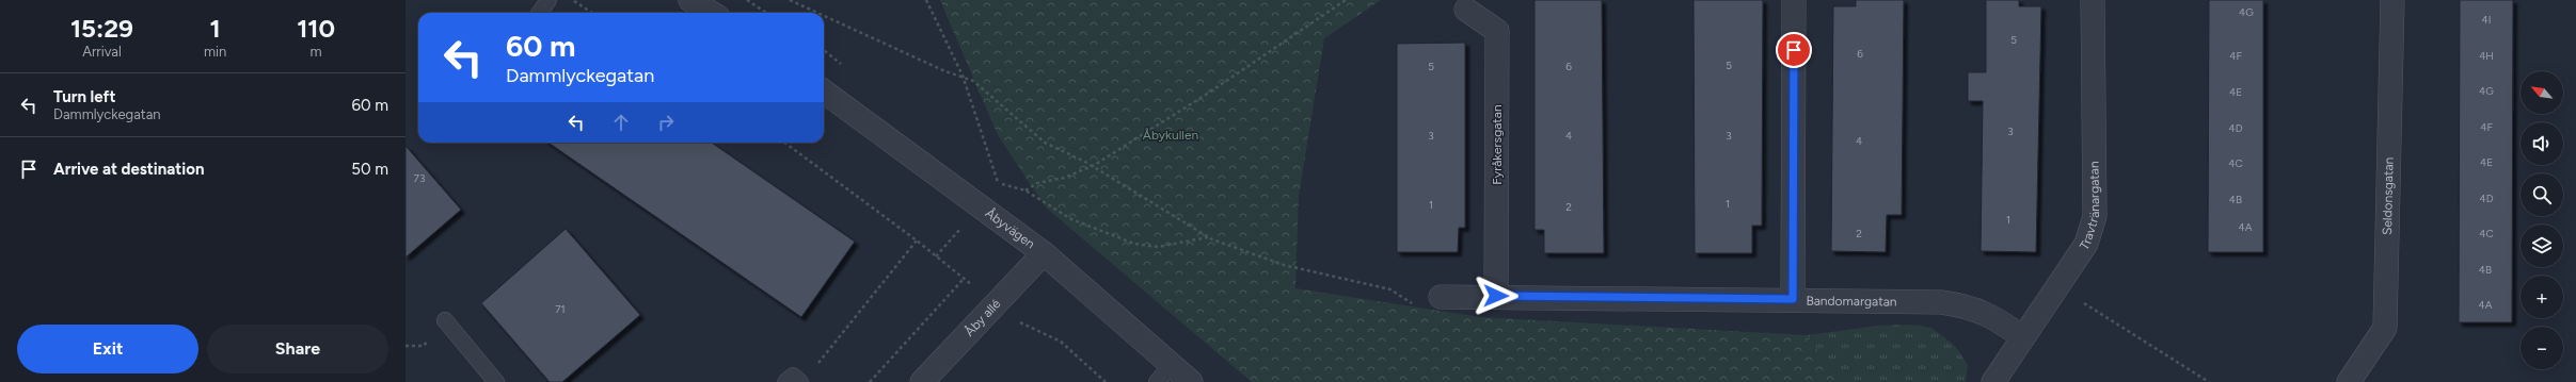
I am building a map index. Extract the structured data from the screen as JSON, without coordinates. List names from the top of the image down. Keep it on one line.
{"streets":{"street":["Fyråkersgatan","Seldonsgatan","Travtränargatan","Åbyvägen","Bandomargatan","Åby allé"]},"crossings":[["Fyråkersgatan","Bandomargatan"],["Travtränargatan","Bandomargatan"],["Åbyvägen","Åby allé"]],"parks":["Åbykullen"],"house_numbers":["4G","4I","5","6","4F","4H","5","5","6","4G","4E","4F","4D","3","3","4","3","4","4E","4C","73","4D","4B","1","1","2","1","4A","2","4C","4B","4A","71"],"north":"top left","page":{"eta":["15:29","Arrival","1","min","110","m"],"turn":["60 m","Dammlyckegatan"],"map_buttons":["+","−"],"list":[{"name":"Turn left","note":"Dammlyckegatan","value":"60 m"},{"name":"Arrive at destination","value":"50 m"}],"buttons":["Exit","Share"]}}
